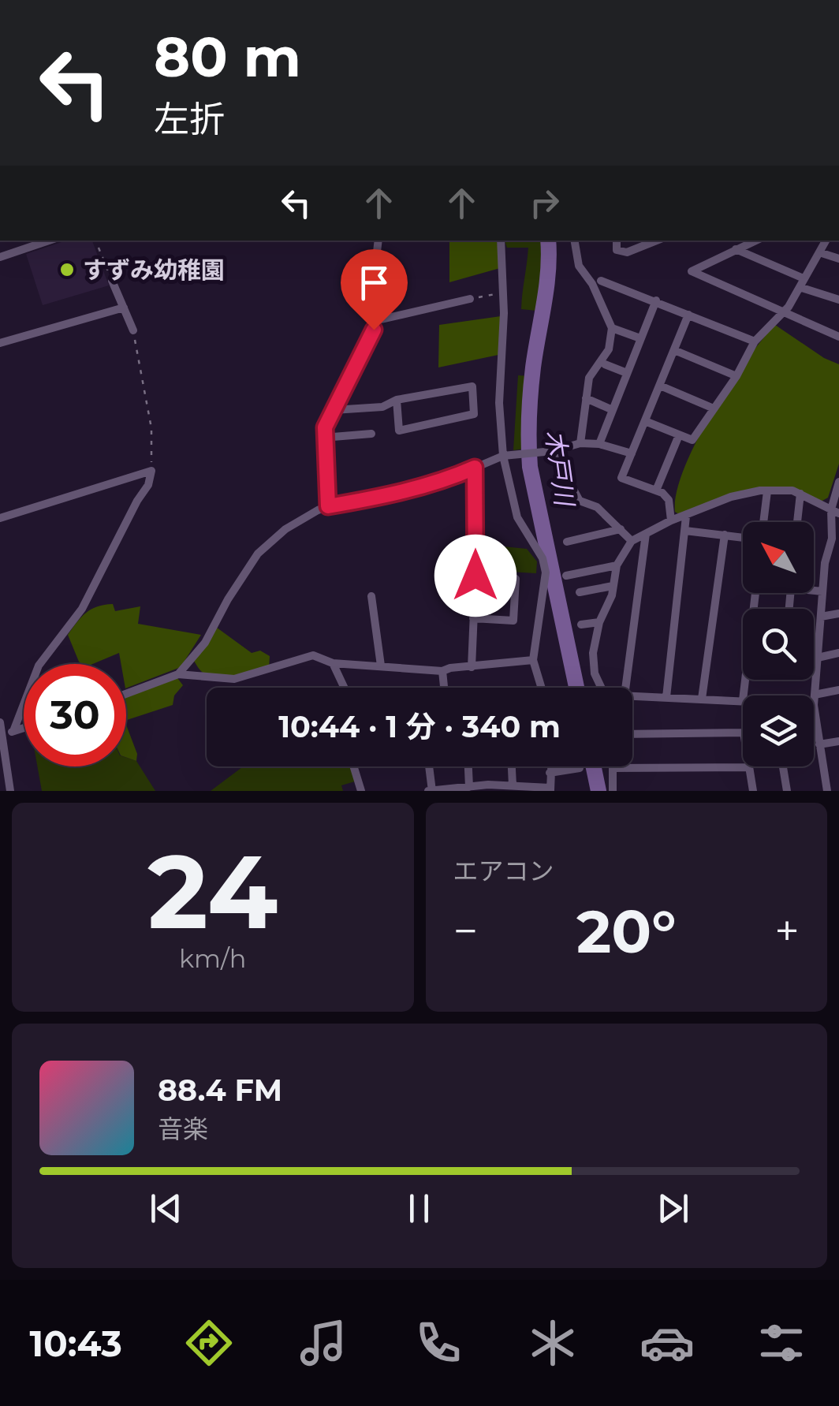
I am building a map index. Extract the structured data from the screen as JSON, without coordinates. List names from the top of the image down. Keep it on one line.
{"water":["木戸川"],"places":["すずみ幼稚園"],"north":"top left","page":{"turn":["80 m","左折"],"limit":"30","trip":"10:44 · 1 分 · 340 m","tile":[["24","km/h"],"エアコン"],"heat":["−","20°","+"],"song":["88.4 FM","音楽"],"tabs":"10:43"}}
